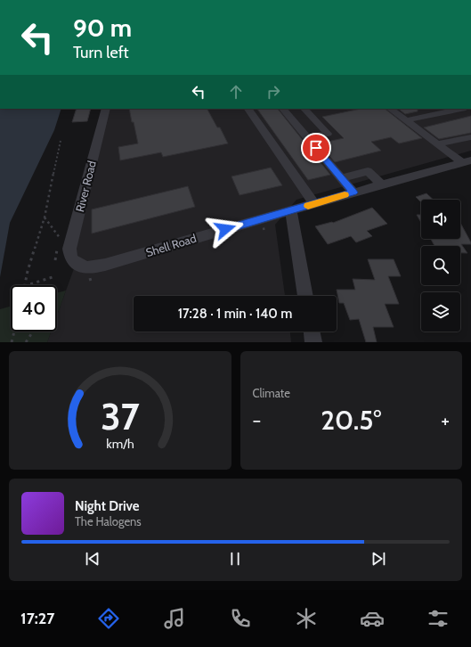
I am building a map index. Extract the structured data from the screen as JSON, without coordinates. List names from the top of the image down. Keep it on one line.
{"streets":{"street":["River Road","Shell Road"]},"crossings":[["River Road","Shell Road"]],"page":{"turn":["90 m","Turn left"],"limit":"40","trip":"17:28 · 1 min · 140 m","tile":"Climate","heat":["−","20.5°","+"],"song":["Night Drive","The Halogens"],"tabs":"17:27","gauge":["37","km/h"]}}
